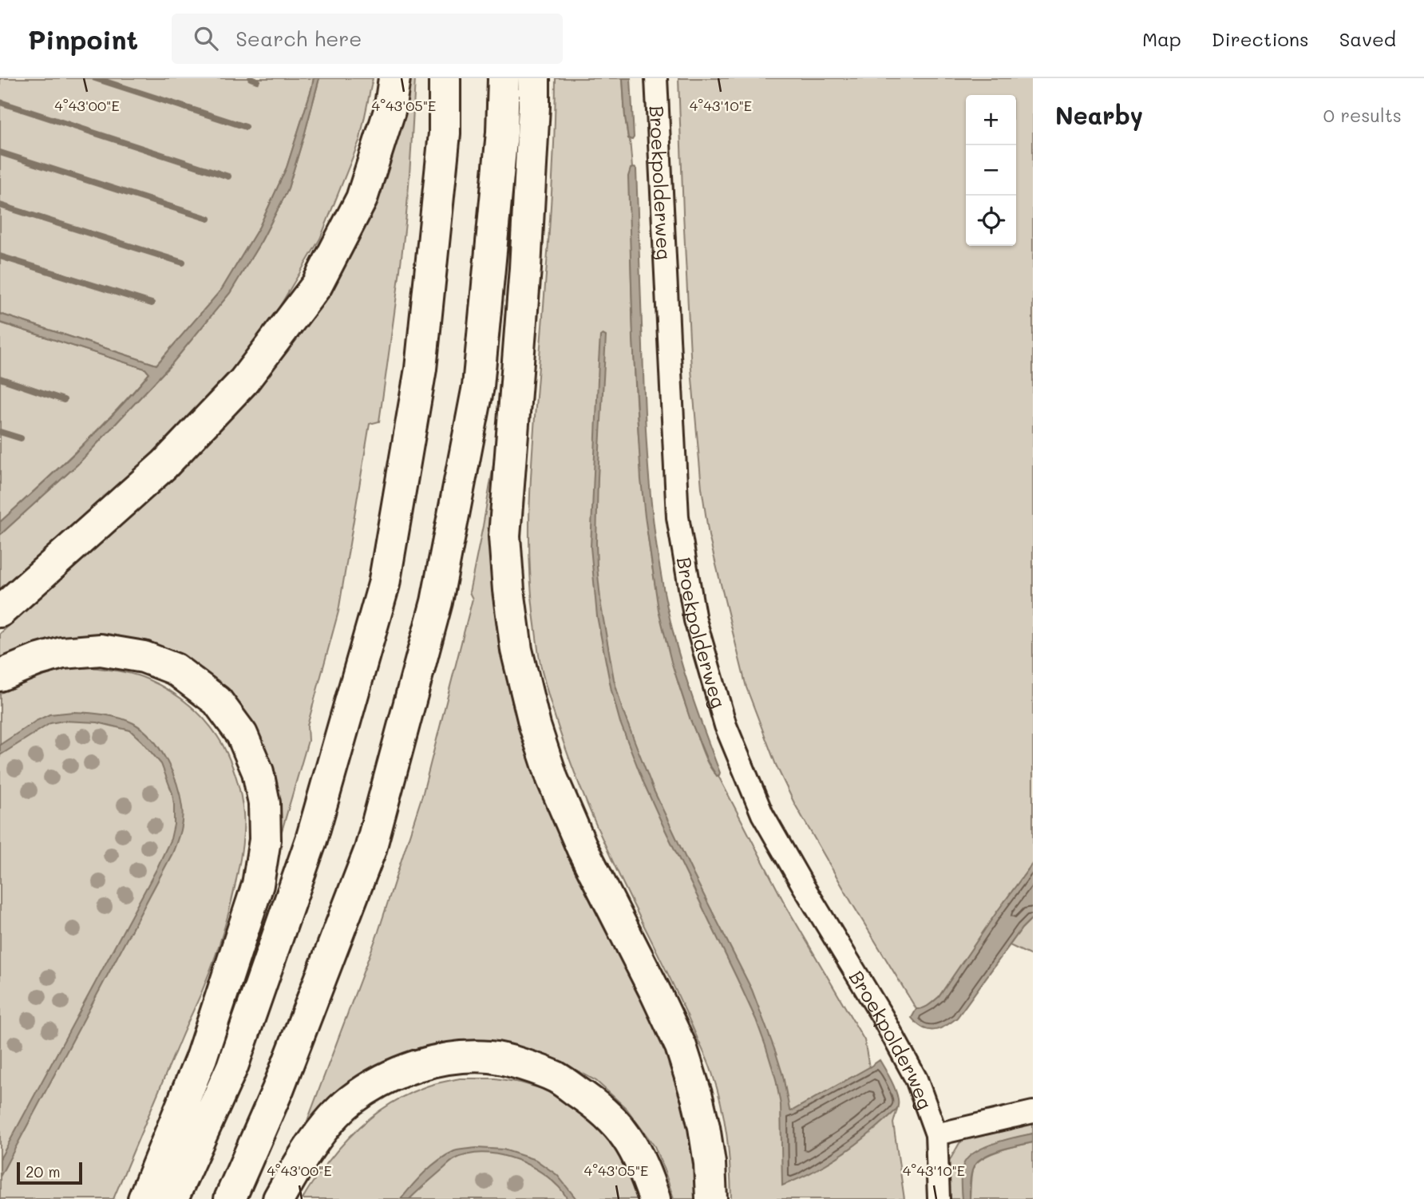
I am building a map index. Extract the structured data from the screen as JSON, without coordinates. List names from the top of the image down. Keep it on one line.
{"streets":{"street":["Broekpolderweg"]},"scale_bar":"20 m","page":{"header":"Pinpoint","search":"Search here","nav":["Map","Directions","Saved"],"heading":["Nearby","0 results"],"map_buttons":["+","−"],"scale":"20 m"},"coordinates":["4°43'00\"E","4°43'05\"E","4°43'10\"E"]}
